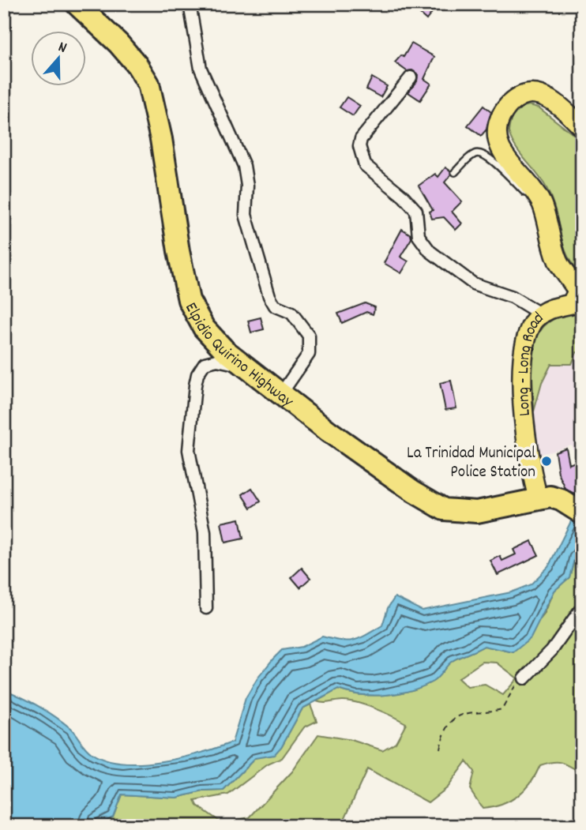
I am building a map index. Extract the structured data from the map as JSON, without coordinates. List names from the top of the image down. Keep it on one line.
{"streets":{"highway":["Elpidio Quirino Highway"],"main road":["Long - Long Road"]},"crossings":[["Elpidio Quirino Highway","Long - Long Road"]],"places":["La Trinidad Municipal Police Station"],"north":"top"}
